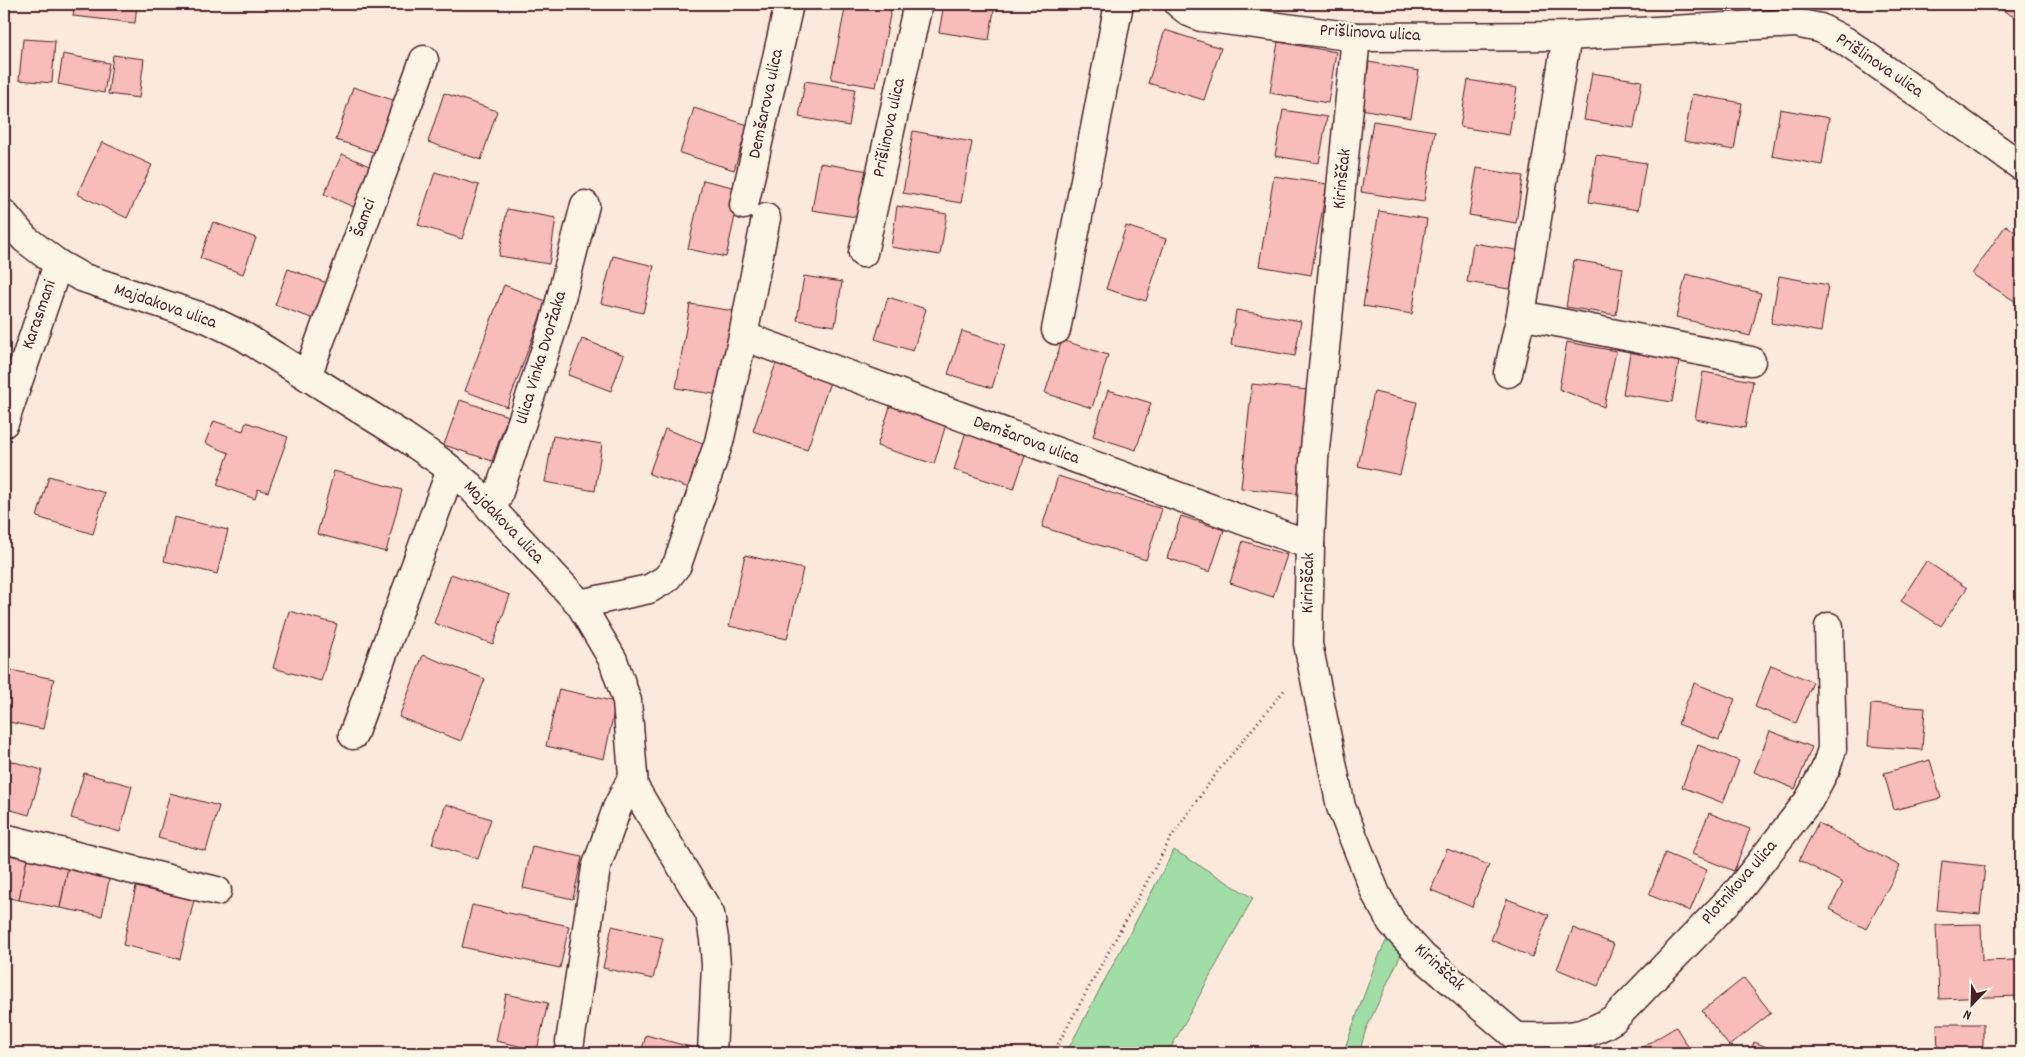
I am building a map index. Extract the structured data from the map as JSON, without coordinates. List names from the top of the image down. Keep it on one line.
{"streets":{"street":["Prišlinova ulica","Demšarova ulica","Kirinščak","Šamci","Majdakova ulica","Karasmani","Ulica Vinka Dvoržaka","Plotnikova ulica"]},"crossings":[["Prišlinova ulica","Kirinščak"],["Demšarova ulica","Kirinščak"],["Demšarova ulica","Majdakova ulica"],["Kirinščak","Plotnikova ulica"],["Šamci","Majdakova ulica"],["Majdakova ulica","Karasmani"],["Majdakova ulica","Ulica Vinka Dvoržaka"]],"north":"bottom left"}
